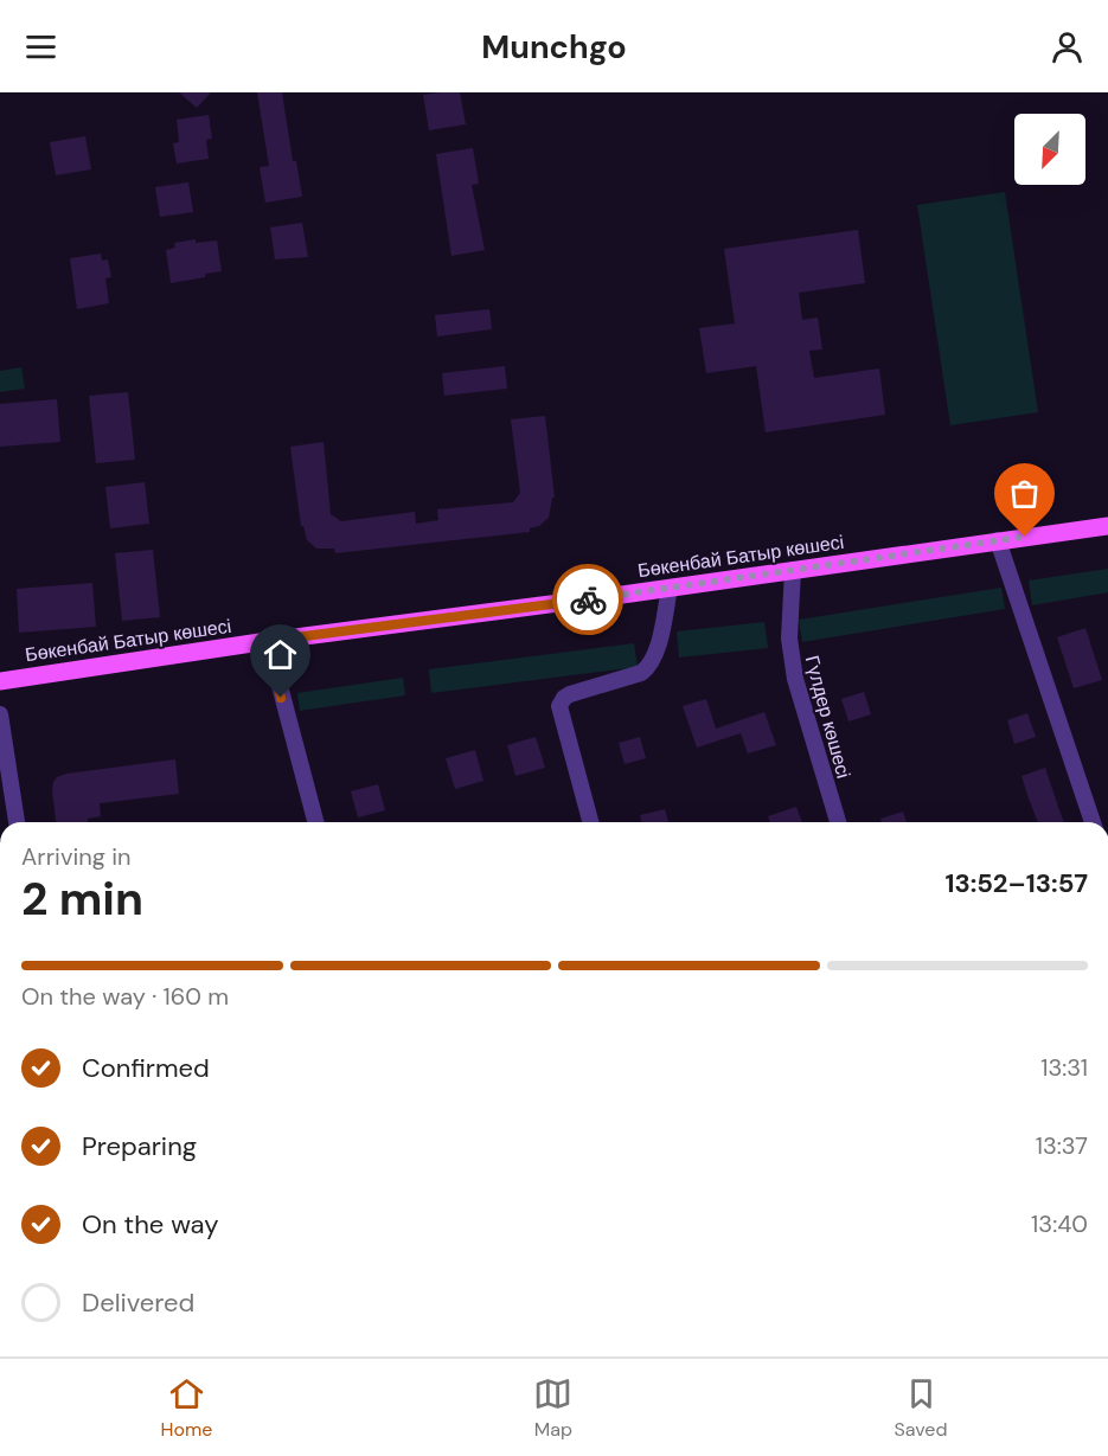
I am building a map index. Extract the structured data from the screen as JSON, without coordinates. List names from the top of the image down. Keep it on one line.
{"streets":{"main road":["Бөкенбай Батыр көшесі"],"street":["Гүлдер көшесі"]},"crossings":[["Бөкенбай Батыр көшесі","Гүлдер көшесі"]],"north":"bottom left","page":{"header":"Munchgo","heading":["2 min","Arriving in","13:52–13:57"],"bar":"On the way · 160 m","list":[["Confirmed","13:31"],["Preparing","13:37"],["On the way","13:40"],"Delivered"],"tabs":["Home","Map","Saved"]}}
